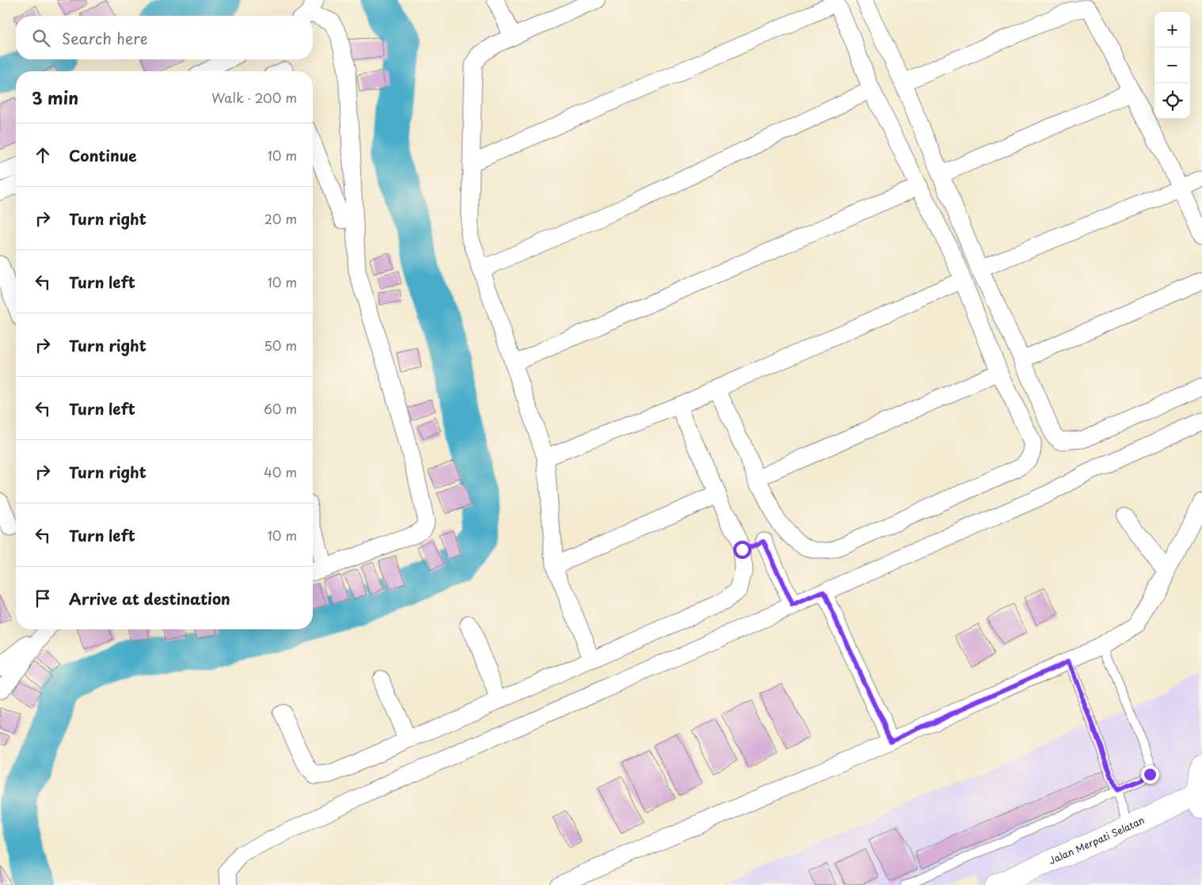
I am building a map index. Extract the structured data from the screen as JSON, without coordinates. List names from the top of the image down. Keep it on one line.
{"streets":{"street":["Jalan Merpati Selatan"]},"page":{"map_buttons":["+","−"],"search":"Search here","heading":["3 min","Walk · 200 m"],"list":[["Continue","10 m"],["Turn right","20 m"],["Turn left","10 m"],["Turn right","50 m"],["Turn left","60 m"],["Turn right","40 m"],["Turn left","10 m"],"Arrive at destination"]}}
